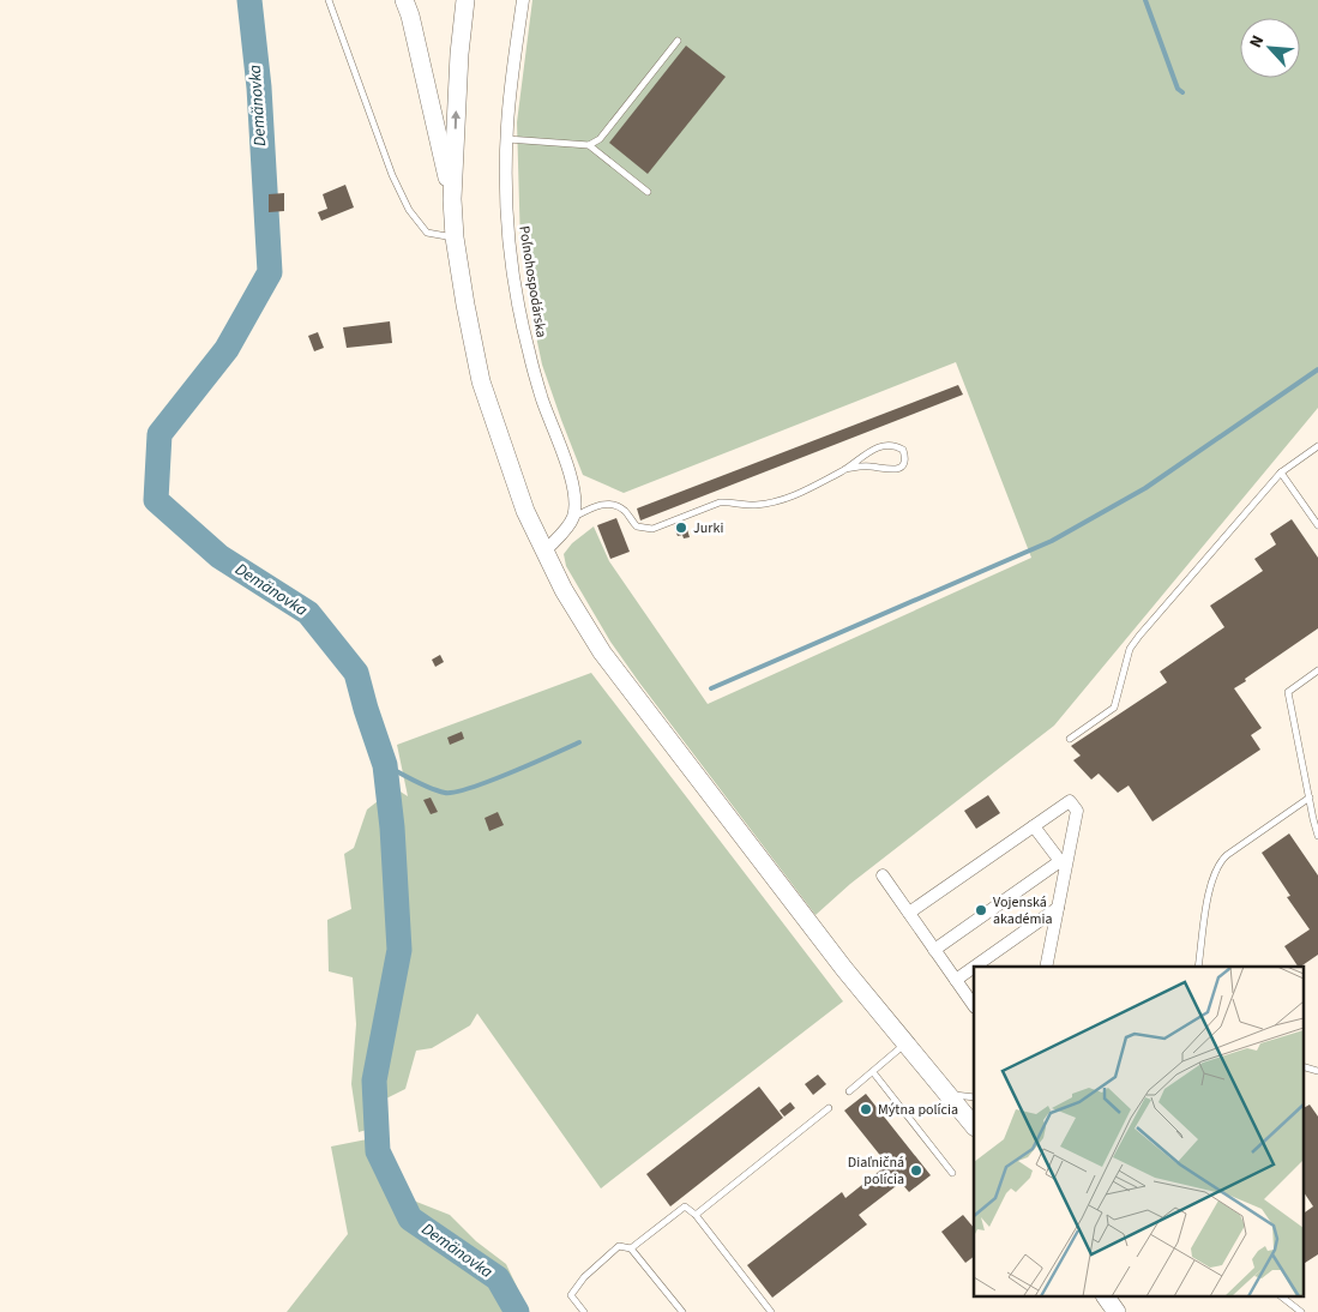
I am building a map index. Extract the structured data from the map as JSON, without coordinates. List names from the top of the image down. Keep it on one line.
{"streets":{"street":["Poľnohospodárska"]},"water":["Demänovka"],"places":["Jurki","Vojenská akadémia","Mýtna polícia","Diaľničná polícia"],"north":"top left"}
